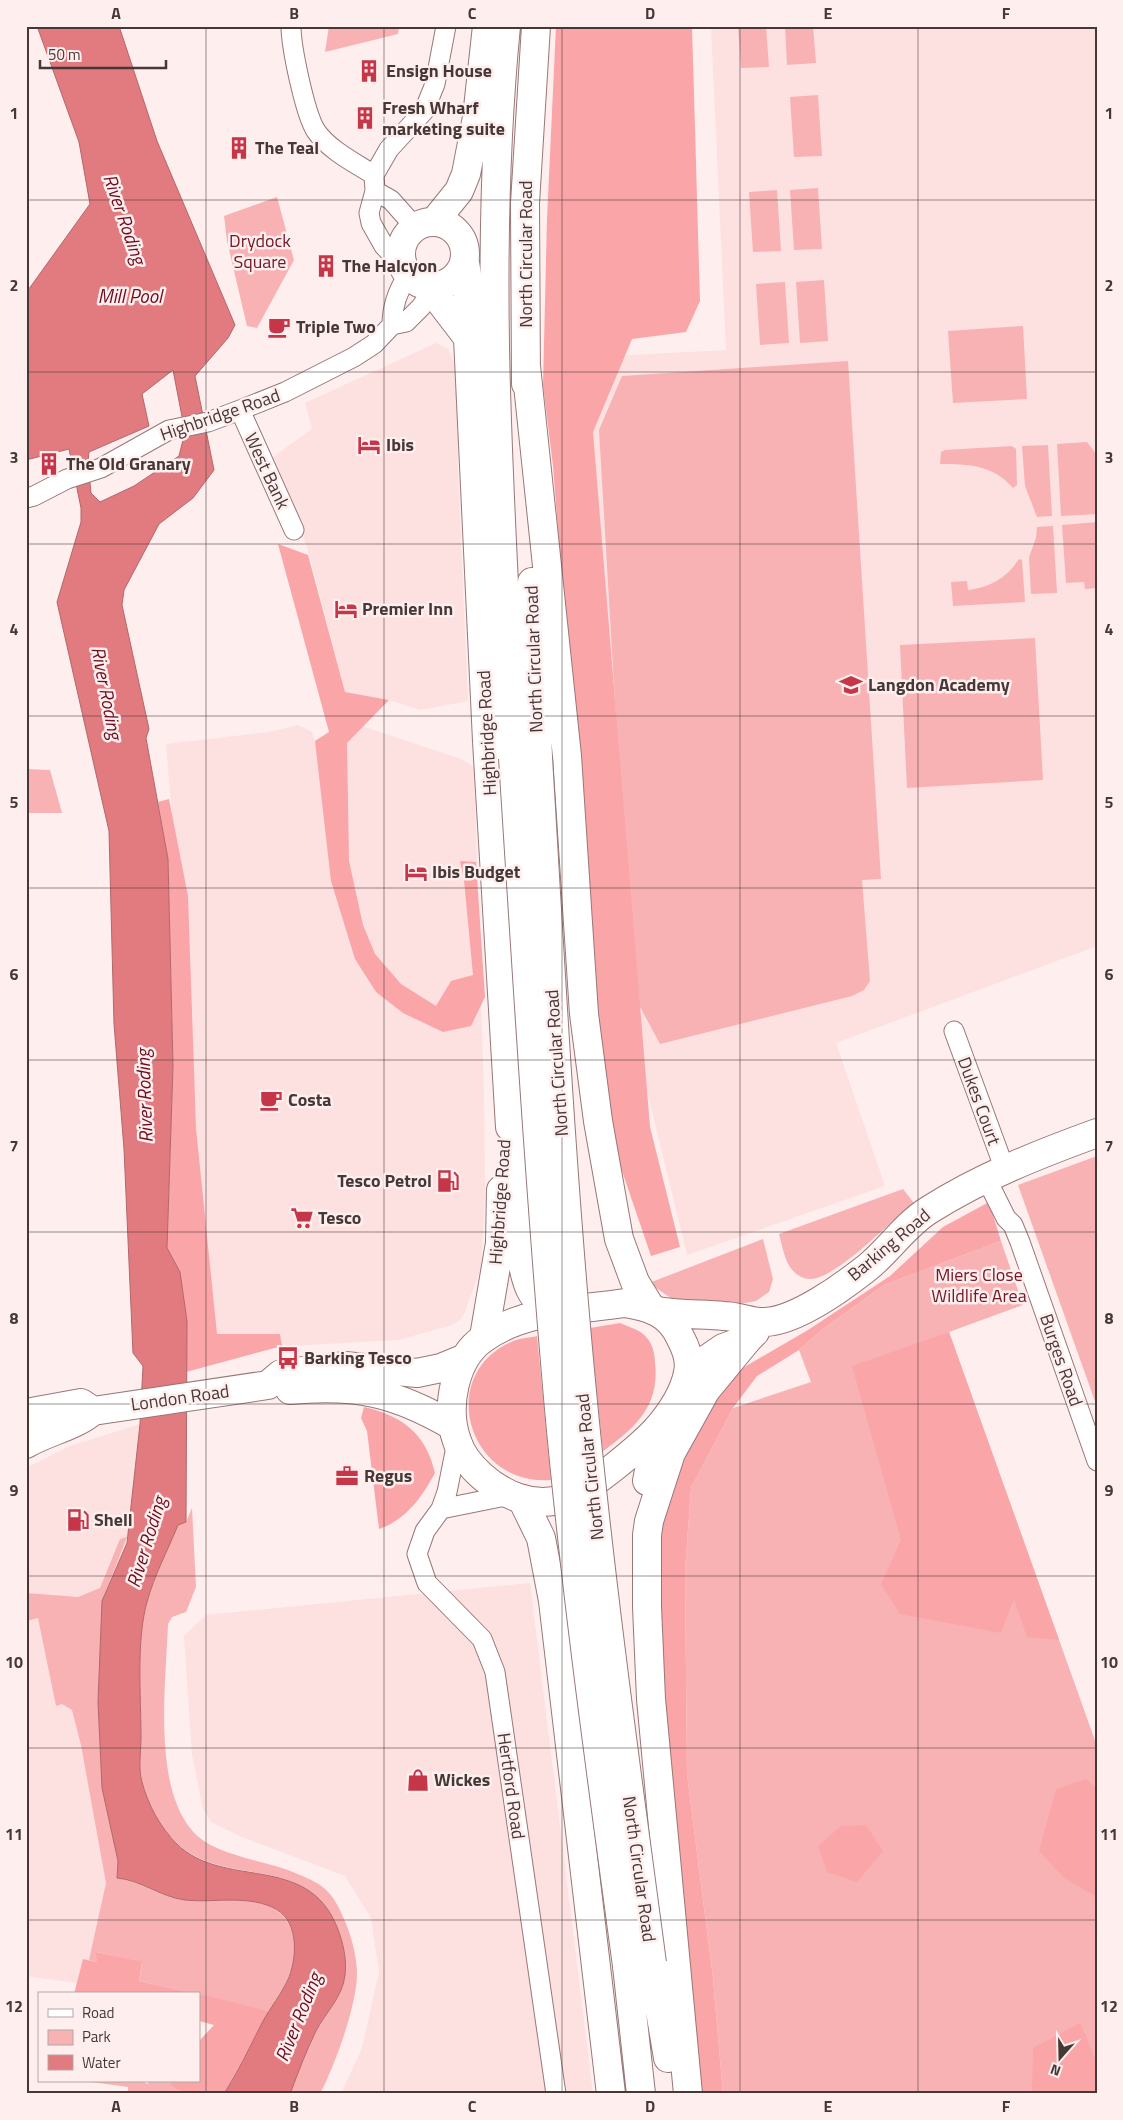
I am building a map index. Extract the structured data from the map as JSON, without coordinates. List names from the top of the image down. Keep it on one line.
{"streets":{"main road":["North Circular Road","Highbridge Road","Barking Road","London Road"],"street":["West Bank","Dukes Court","Burges Road","Hertford Road"]},"crossings":[["Highbridge Road","West Bank"],["Highbridge Road","Barking Road"],["Dukes Court","Barking Road"],["Dukes Court","Burges Road"],["Barking Road","Burges Road"],["Barking Road","London Road"],["London Road","Hertford Road"]],"water":["River Roding","Mill Pool"],"parks":["Drydock Square","Miers Close Wildlife Area"],"places":{"building":["Ensign House","Fresh Wharf marketing suite","The Teal","The Halcyon","The Old Granary"],"cafe":["Triple Two","Costa"],"hotel":["Ibis","Premier Inn","Ibis Budget"],"school or university":["Langdon Academy"],"fuel station":["Tesco Petrol","Shell"],"supermarket":["Tesco"],"bus stop":["Barking Tesco"],"office":["Regus"],"shop":["Wickes"]},"legend":["Road","Park","Water"],"scale_bar":"50 m","north":"bottom","grid":{"columns":["A","B","C","D","E","F"],"rows":["1","2","3","4","5","6","7","8","9","10","11","12"]}}
